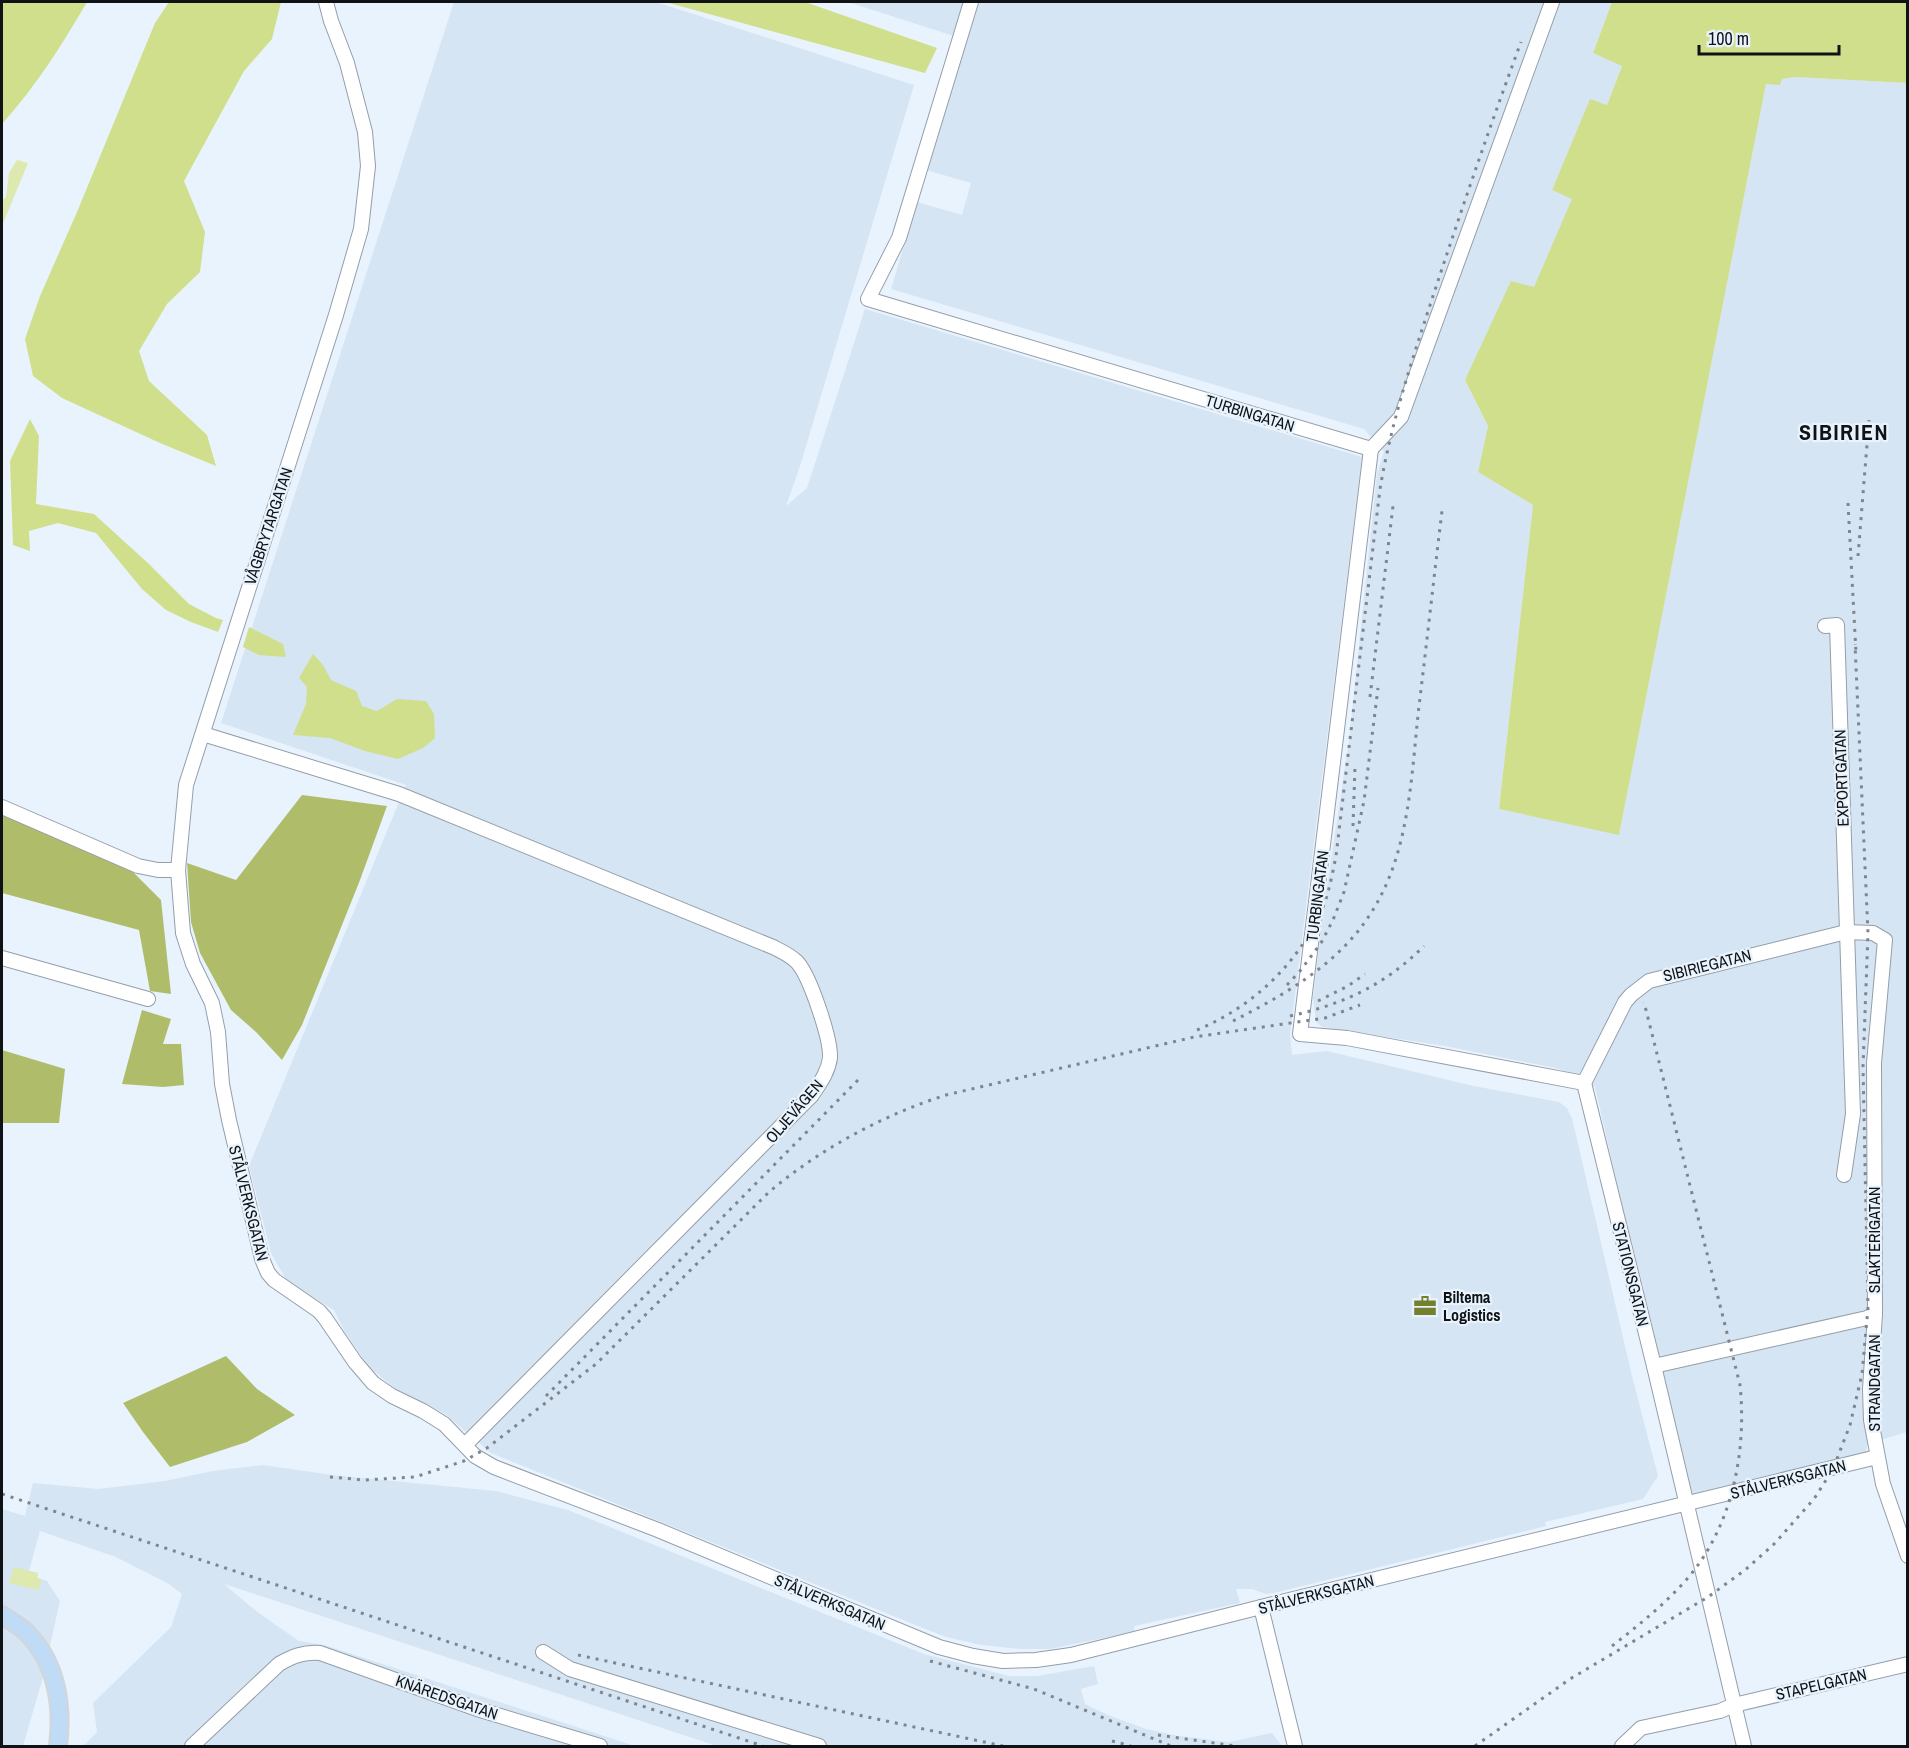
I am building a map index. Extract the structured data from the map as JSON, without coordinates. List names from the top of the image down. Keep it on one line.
{"streets":{"street":["TURBINGATAN","VÅGBRYTARGATAN","EXPORTGATAN","SIBIRIEGATAN","OLJEVÄGEN","STÅLVERKSGATAN","SLAKTERIGATAN","STATIONSGATAN","STRANDGATAN","STAPELGATAN","KNÄREDSGATAN"]},"crossings":[["TURBINGATAN","SIBIRIEGATAN"],["TURBINGATAN","STATIONSGATAN"],["VÅGBRYTARGATAN","OLJEVÄGEN"],["VÅGBRYTARGATAN","STÅLVERKSGATAN"],["EXPORTGATAN","SIBIRIEGATAN"],["SIBIRIEGATAN","SLAKTERIGATAN"],["SIBIRIEGATAN","STATIONSGATAN"],["OLJEVÄGEN","STÅLVERKSGATAN"],["STÅLVERKSGATAN","STATIONSGATAN"],["STÅLVERKSGATAN","STRANDGATAN"],["SLAKTERIGATAN","STATIONSGATAN"],["SLAKTERIGATAN","STRANDGATAN"],["STATIONSGATAN","STAPELGATAN"]],"districts":["SIBIRIEN"],"places":{"office":["Biltema Logistics"]},"scale_bar":"100 m"}
